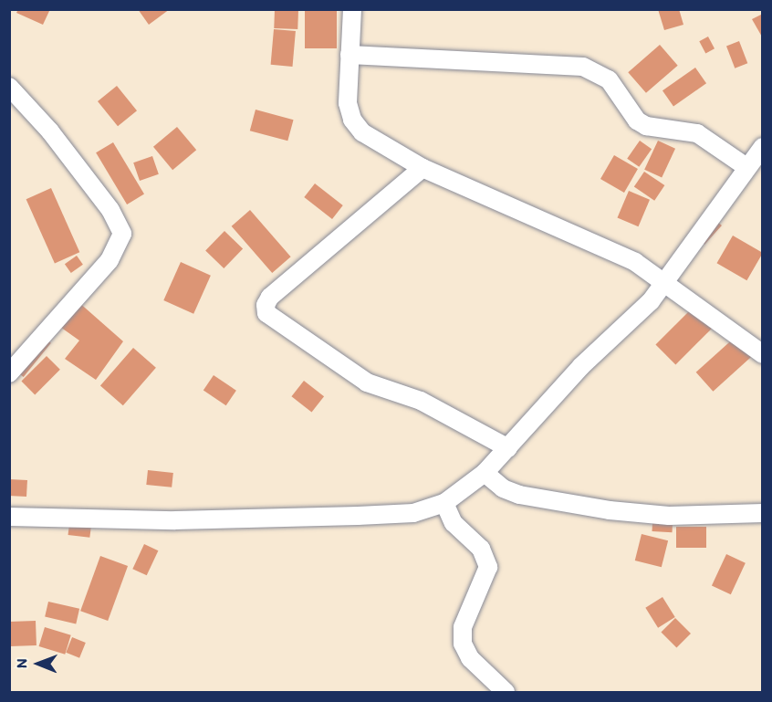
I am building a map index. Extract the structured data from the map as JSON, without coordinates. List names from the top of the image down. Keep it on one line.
{"north":"left"}
